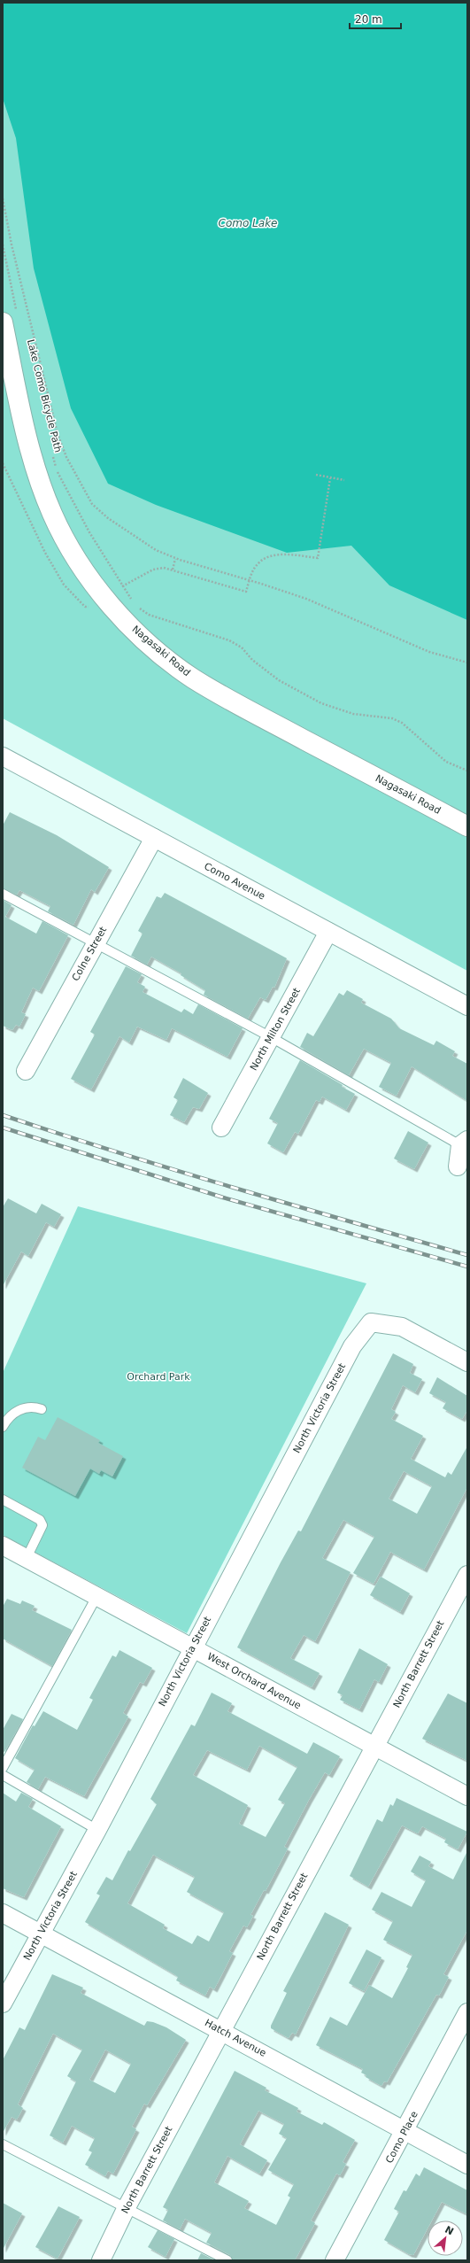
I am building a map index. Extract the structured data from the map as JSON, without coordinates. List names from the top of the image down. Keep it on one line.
{"streets":{"street":["Nagasaki Road","Como Avenue","Colne Street","North Milton Street","North Victoria Street","North Barrett Street","West Orchard Avenue","Hatch Avenue","Como Place"],"path":["Lake Como Bicycle Path"]},"crossings":[["Como Avenue","Colne Street"],["Como Avenue","North Milton Street"],["North Victoria Street","West Orchard Avenue"],["North Victoria Street","Hatch Avenue"],["North Barrett Street","West Orchard Avenue"],["North Barrett Street","Hatch Avenue"],["Hatch Avenue","Como Place"]],"water":["Como Lake"],"parks":["Orchard Park"],"scale_bar":"20 m","north":"top right"}
